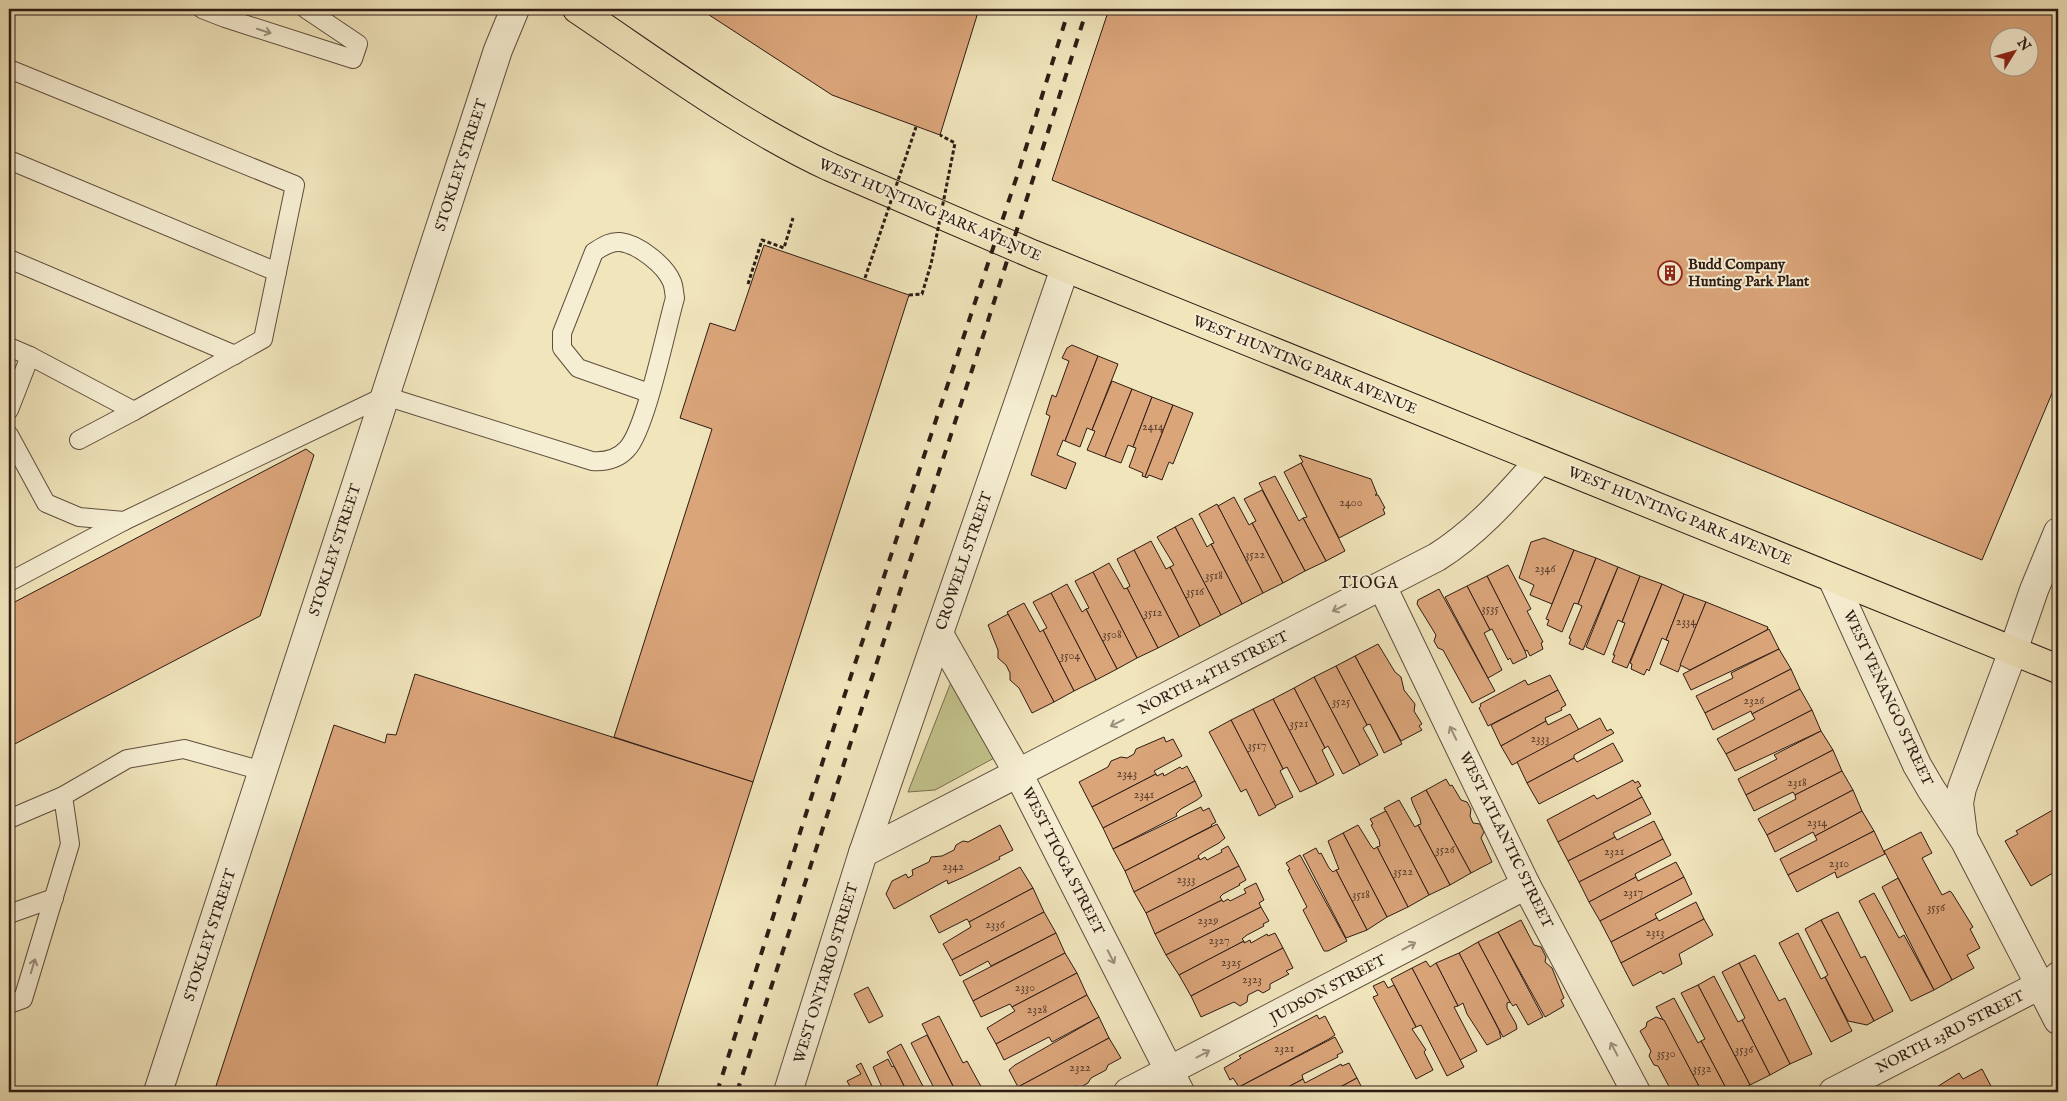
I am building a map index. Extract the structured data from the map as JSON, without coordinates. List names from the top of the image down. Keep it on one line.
{"streets":{"main road":["WEST HUNTING PARK AVENUE"],"street":["STOKLEY STREET","CROWELL STREET","NORTH 24TH STREET","WEST VENANGO STREET","WEST ATLANTIC STREET","WEST TIOGA STREET","WEST ONTARIO STREET","JUDSON STREET","NORTH 23RD STREET"]},"crossings":[["WEST HUNTING PARK AVENUE","CROWELL STREET"],["WEST HUNTING PARK AVENUE","NORTH 24TH STREET"],["WEST HUNTING PARK AVENUE","WEST VENANGO STREET"],["CROWELL STREET","NORTH 24TH STREET"],["CROWELL STREET","WEST TIOGA STREET"],["CROWELL STREET","WEST ONTARIO STREET"],["NORTH 24TH STREET","WEST ATLANTIC STREET"],["NORTH 24TH STREET","WEST TIOGA STREET"],["NORTH 24TH STREET","WEST ONTARIO STREET"],["WEST VENANGO STREET","NORTH 23RD STREET"],["WEST ATLANTIC STREET","JUDSON STREET"],["WEST TIOGA STREET","JUDSON STREET"]],"one_way":["NORTH 24TH STREET","WEST ATLANTIC STREET","WEST TIOGA STREET","JUDSON STREET"],"districts":["TIOGA"],"places":{"building":["Budd Company Hunting Park Plant"]},"house_numbers":["2414","2400","3522","2346","3518","3516","3535","3512","2334","3508","3504","2326","3525","3521","2333","3517","2343","2318","2341","2314","3526","2321","2310","2342","3522","2333","2317","3518","3556","2329","2336","2313","2327","2325","2323","2330","2328","2321","3536","3530","2322","3532"],"north":"top right"}
